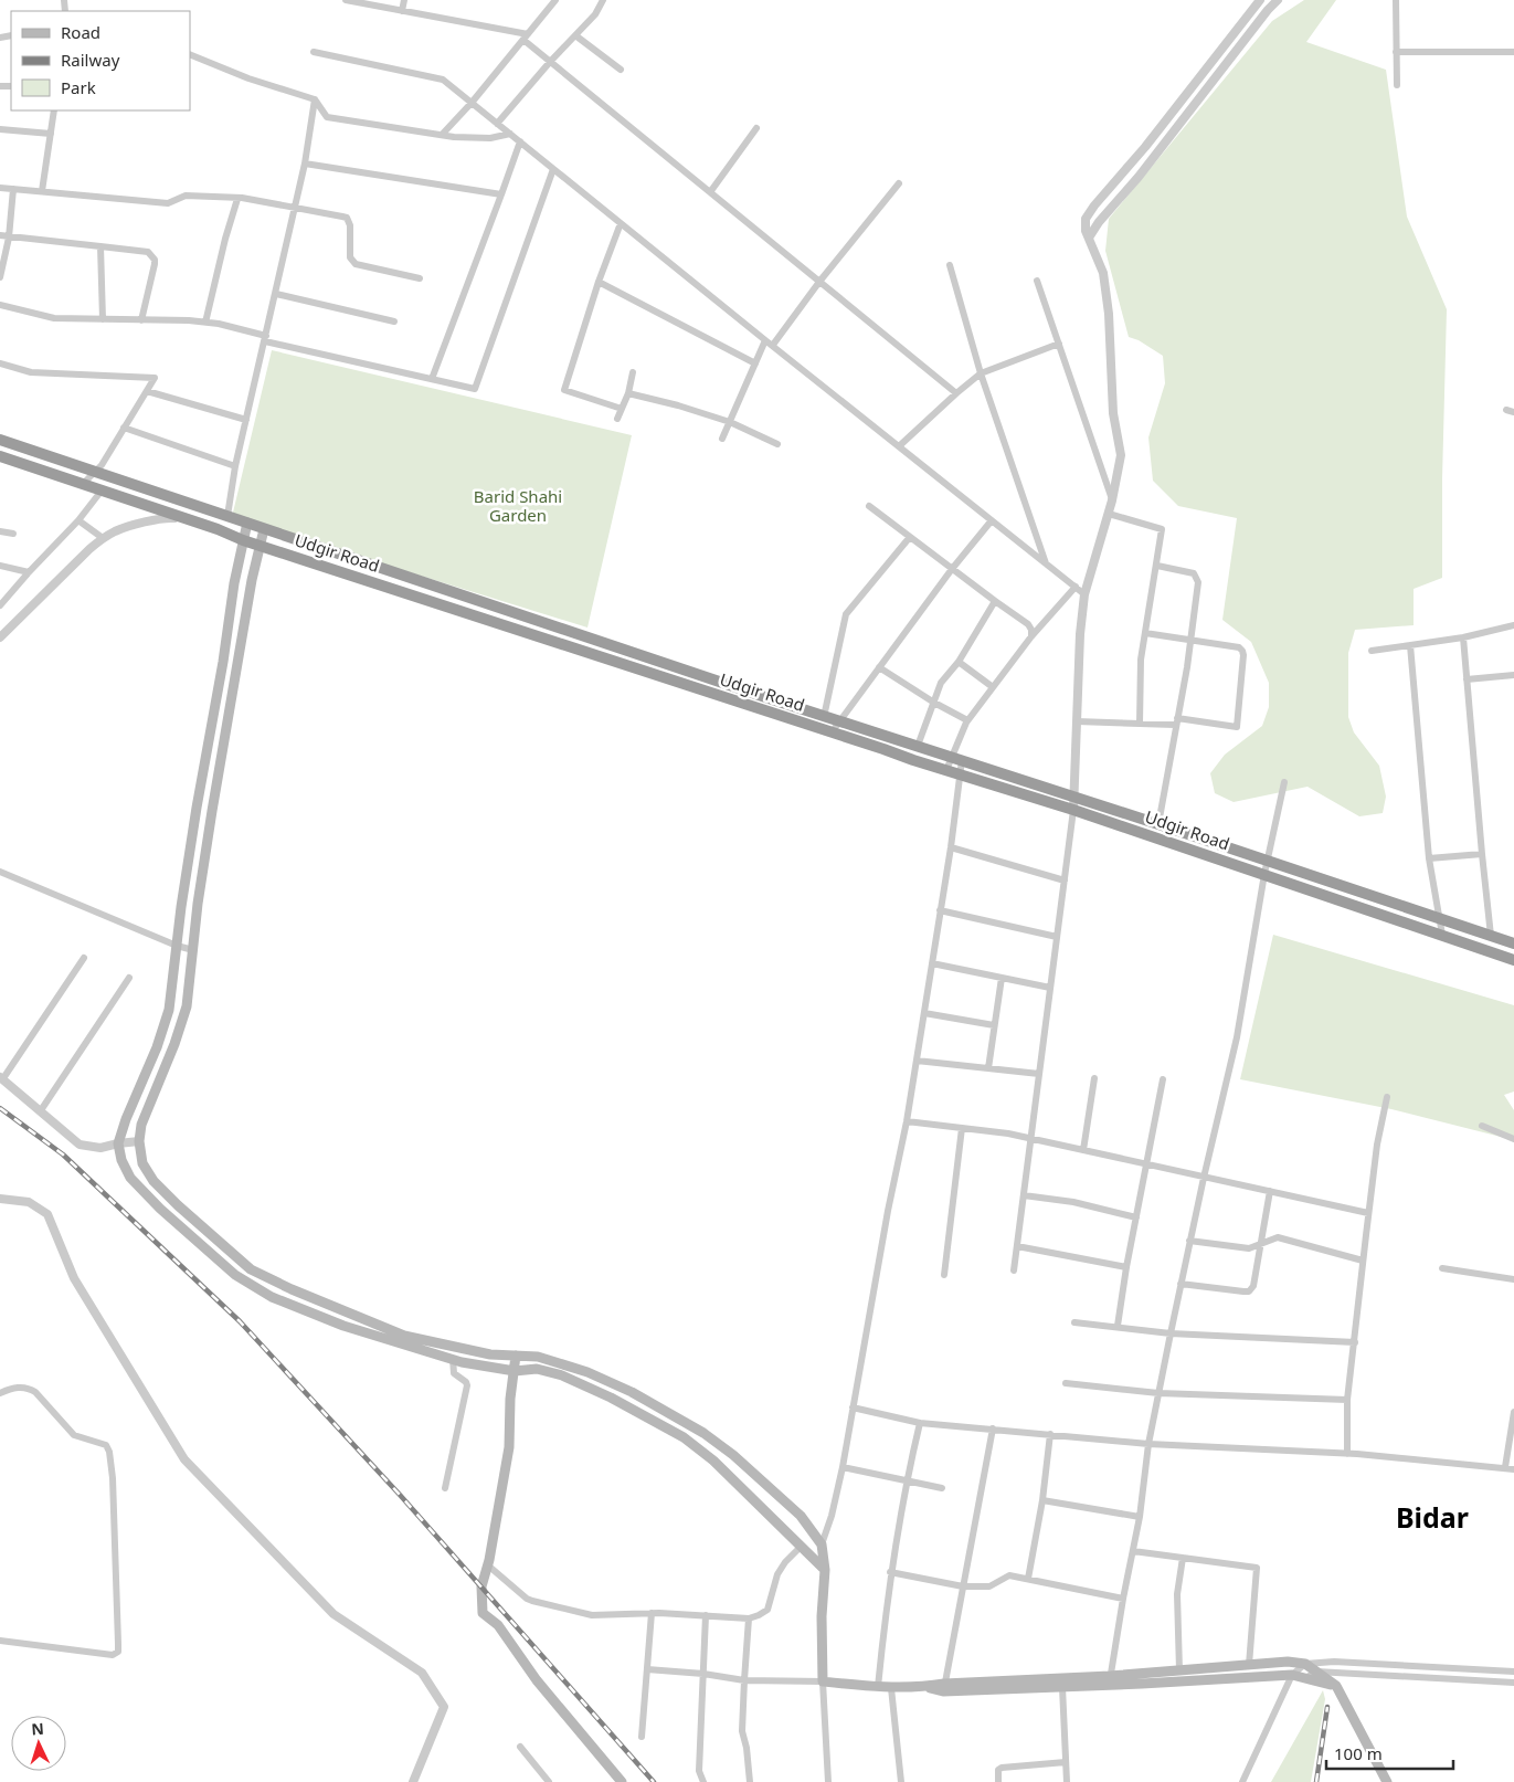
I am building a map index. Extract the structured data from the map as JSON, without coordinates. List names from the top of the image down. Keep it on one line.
{"streets":{"highway":["Udgir Road"]},"districts":["Bidar"],"parks":["Barid Shahi Garden"],"legend":["Road","Railway","Park"],"scale_bar":"100 m","north":"top"}
